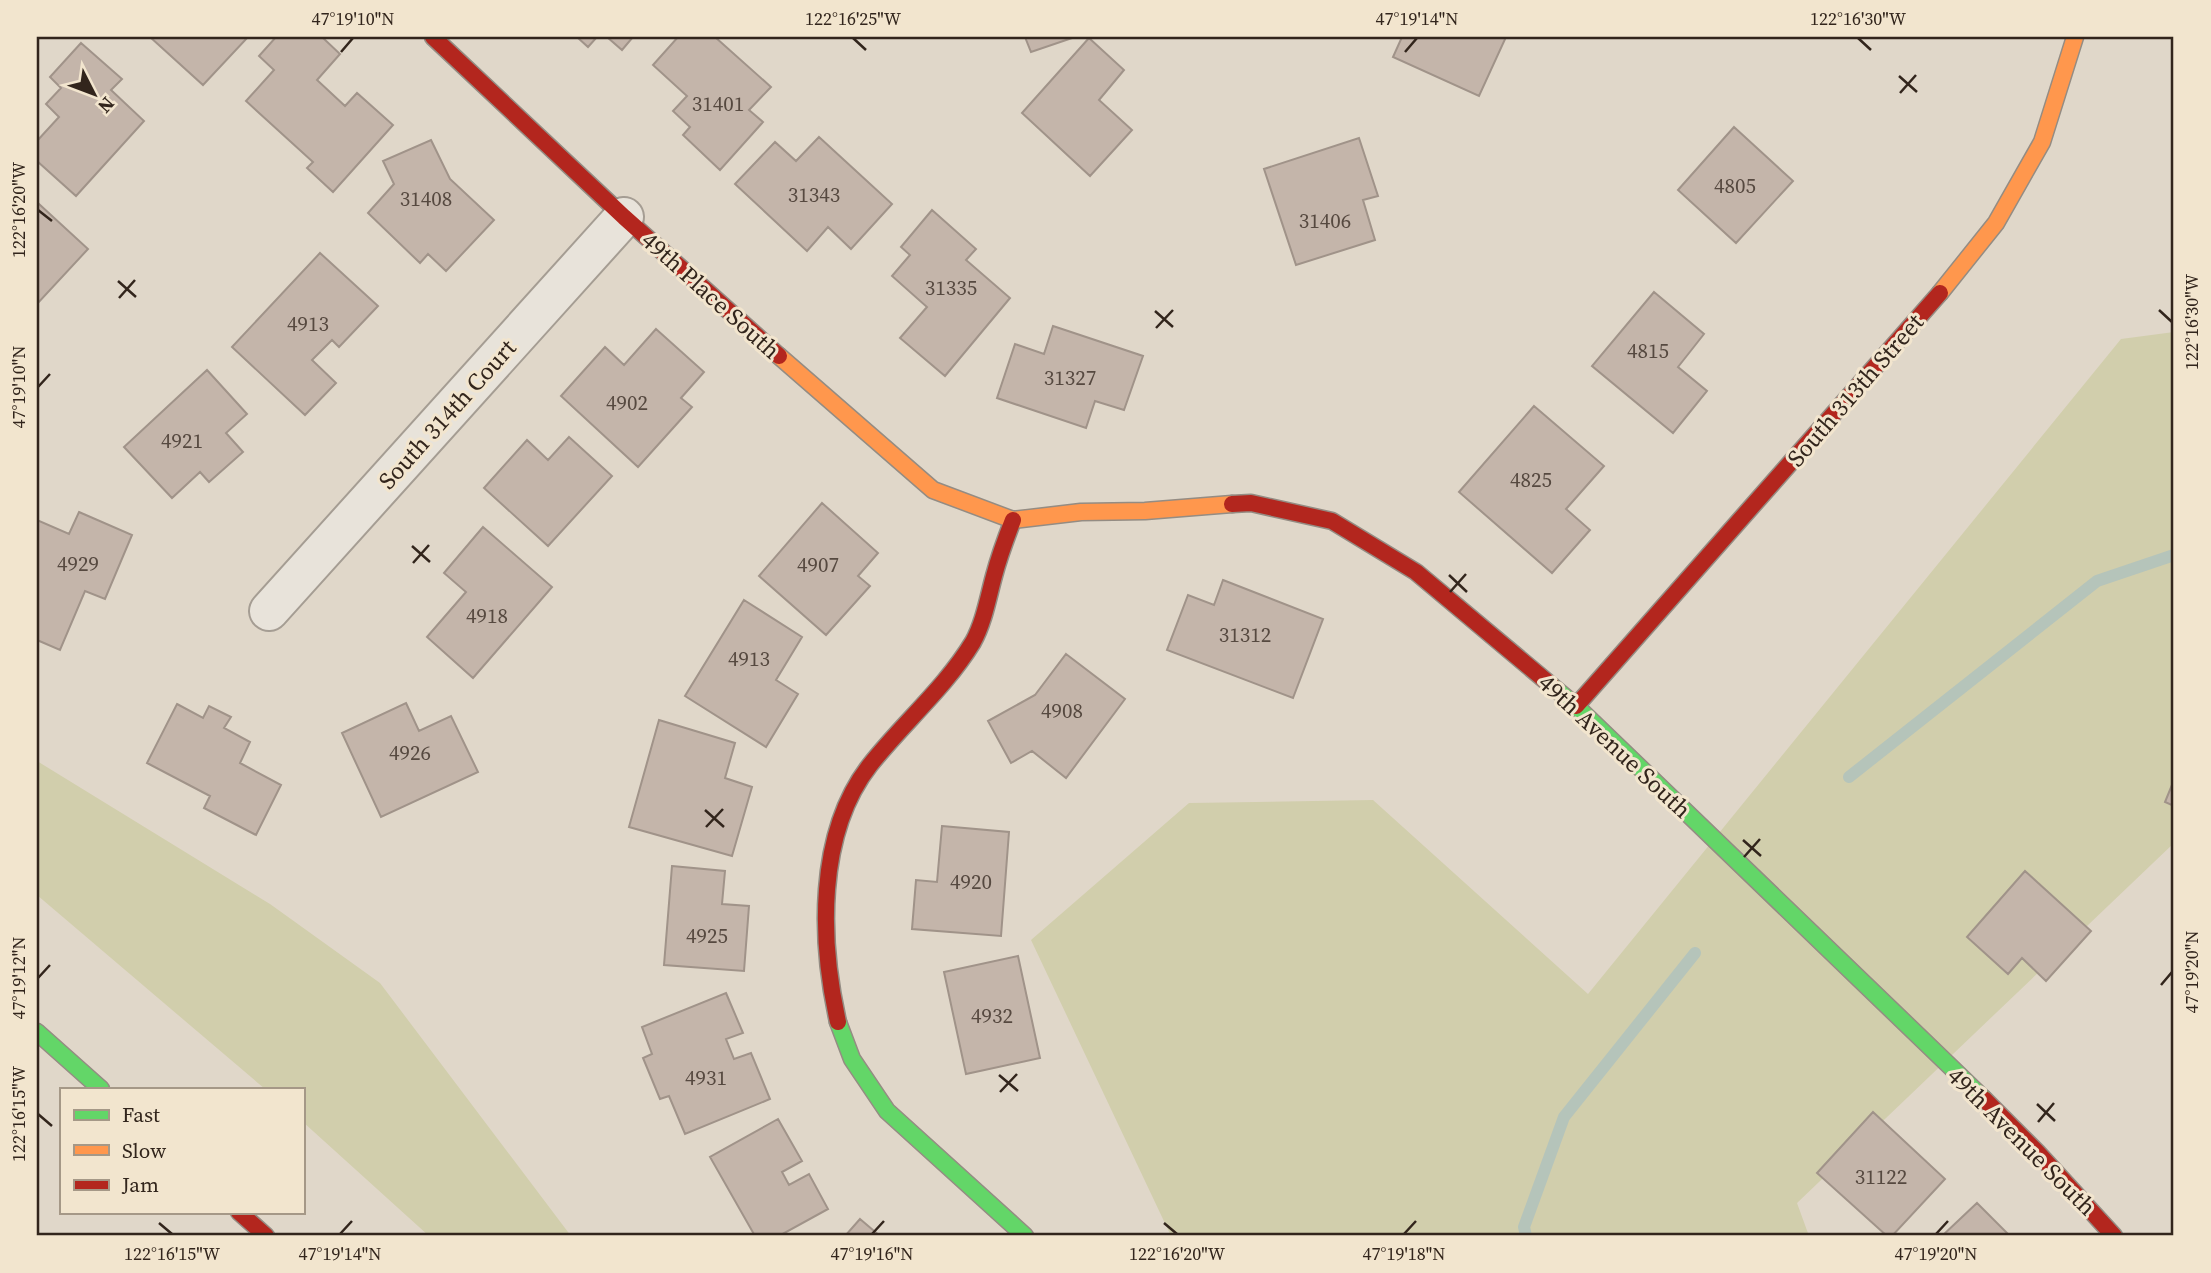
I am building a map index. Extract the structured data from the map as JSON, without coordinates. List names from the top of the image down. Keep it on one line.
{"streets":{"street":["49th Place South","South 313th Street","South 314th Court","49th Avenue South"]},"crossings":[["49th Place South","South 314th Court"],["49th Place South","49th Avenue South"],["South 313th Street","49th Avenue South"]],"house_numbers":["31401","4805","31343","31408","31406","31335","4913","4815","31327","4902","4921","4825","4929","4907","4918","31312","4913","4908","4926","4920","4925","4932","4931","31122"],"legend":["Fast","Slow","Jam"],"north":"bottom right","coordinates":["47°19'10\"N","122°16'25\"W","47°19'14\"N","122°16'30\"W","122°16'20\"W","47°19'20\"N","47°19'12\"N","122°16'15\"W","47°19'16\"N","47°19'18\"N"]}
